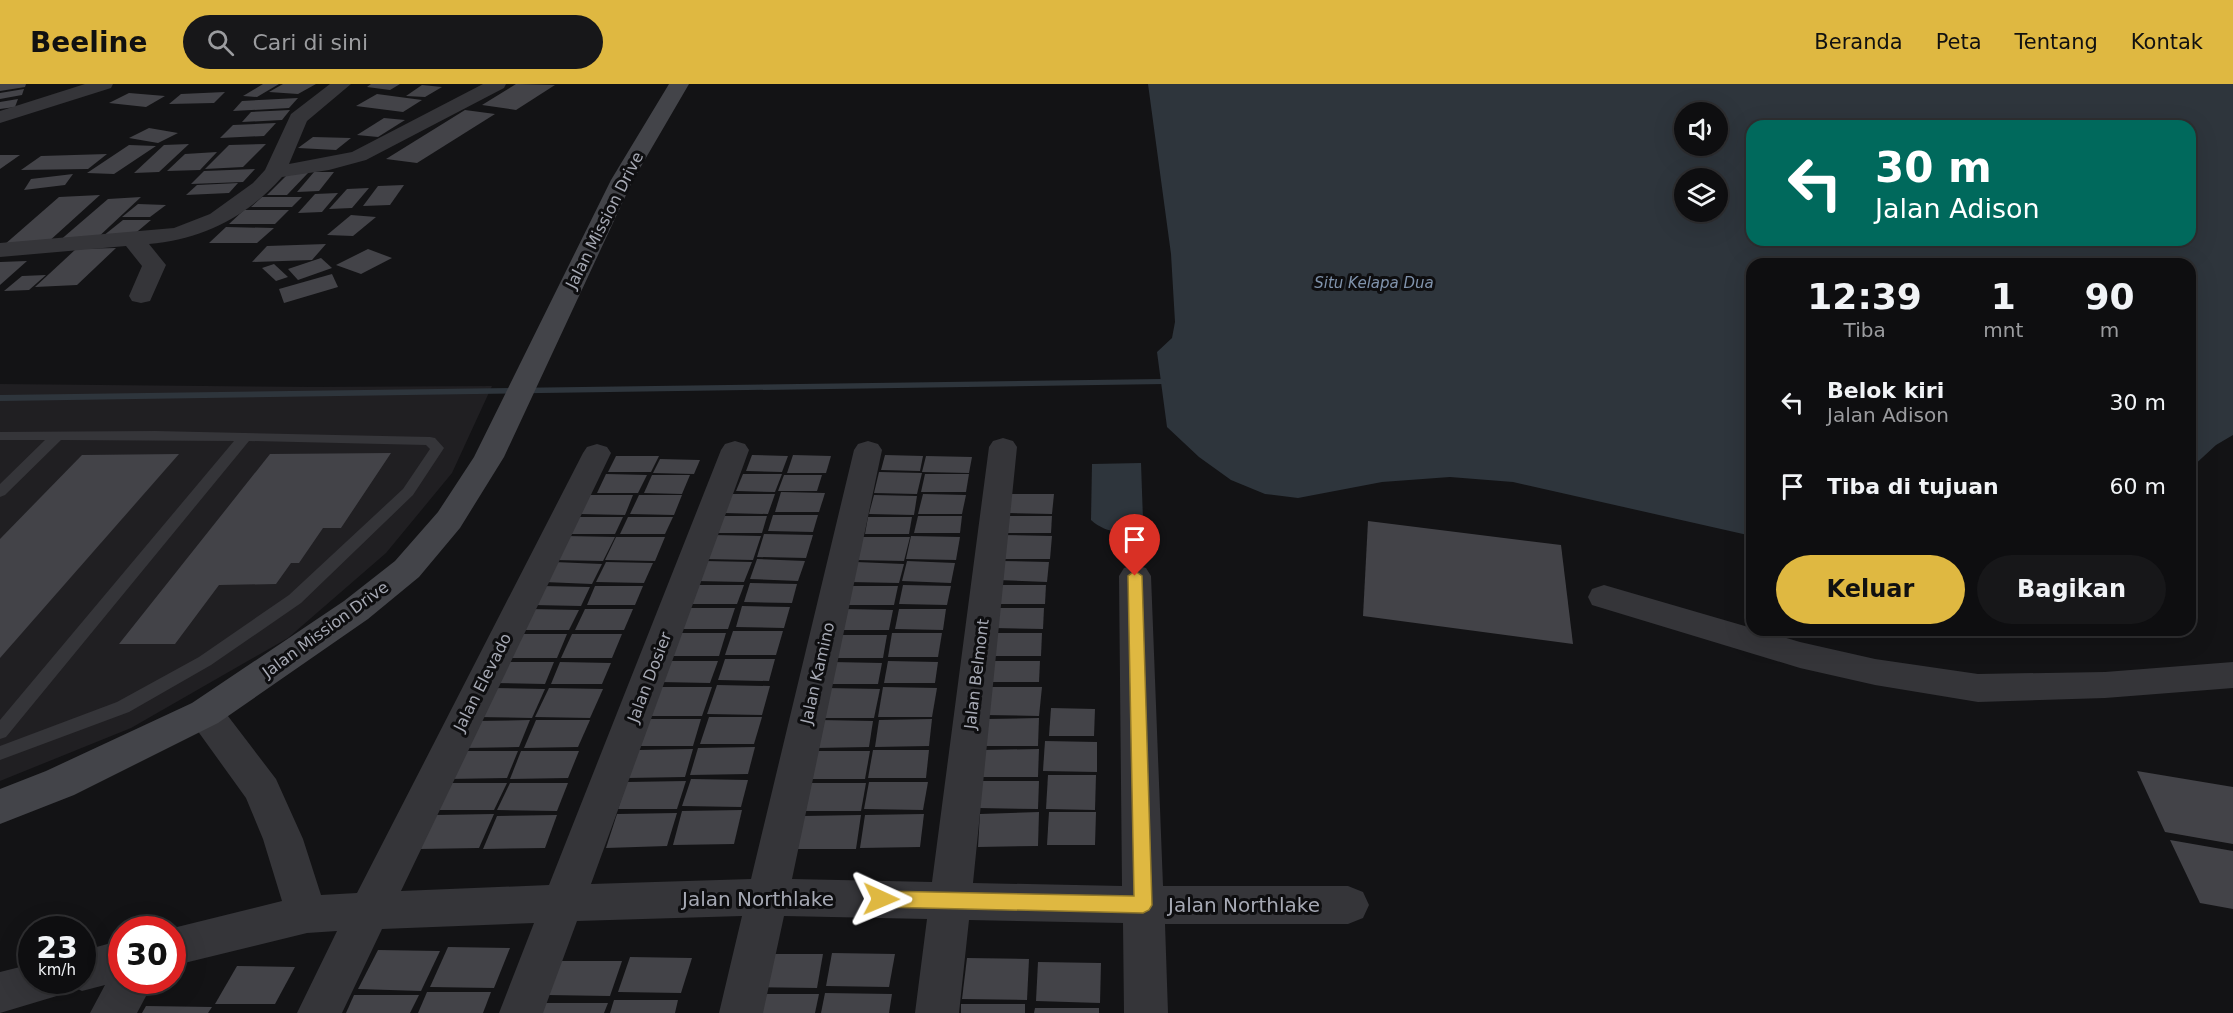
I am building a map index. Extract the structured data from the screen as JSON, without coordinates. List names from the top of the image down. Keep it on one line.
{"streets":{"street":["Jalan Mission Drive","Jalan Kamino","Jalan Belmont","Jalan Dosier","Jalan Elevado","Jalan Northlake"]},"crossings":[["Jalan Kamino","Jalan Northlake"],["Jalan Belmont","Jalan Northlake"],["Jalan Dosier","Jalan Northlake"],["Jalan Elevado","Jalan Northlake"]],"water":["Situ Kelapa Dua"],"page":{"header":"Beeline","search":"Cari di sini","nav":["Beranda","Peta","Tentang","Kontak"],"turn":["30 m","Jalan Adison"],"eta":["12:39","Tiba","1","mnt","90","m"],"list":[{"name":"Belok kiri","note":"Jalan Adison","value":"30 m"},{"name":"Tiba di tujuan","value":"60 m"}],"buttons":["Keluar","Bagikan"],"speed":"23 km/h","limit":"30"}}
